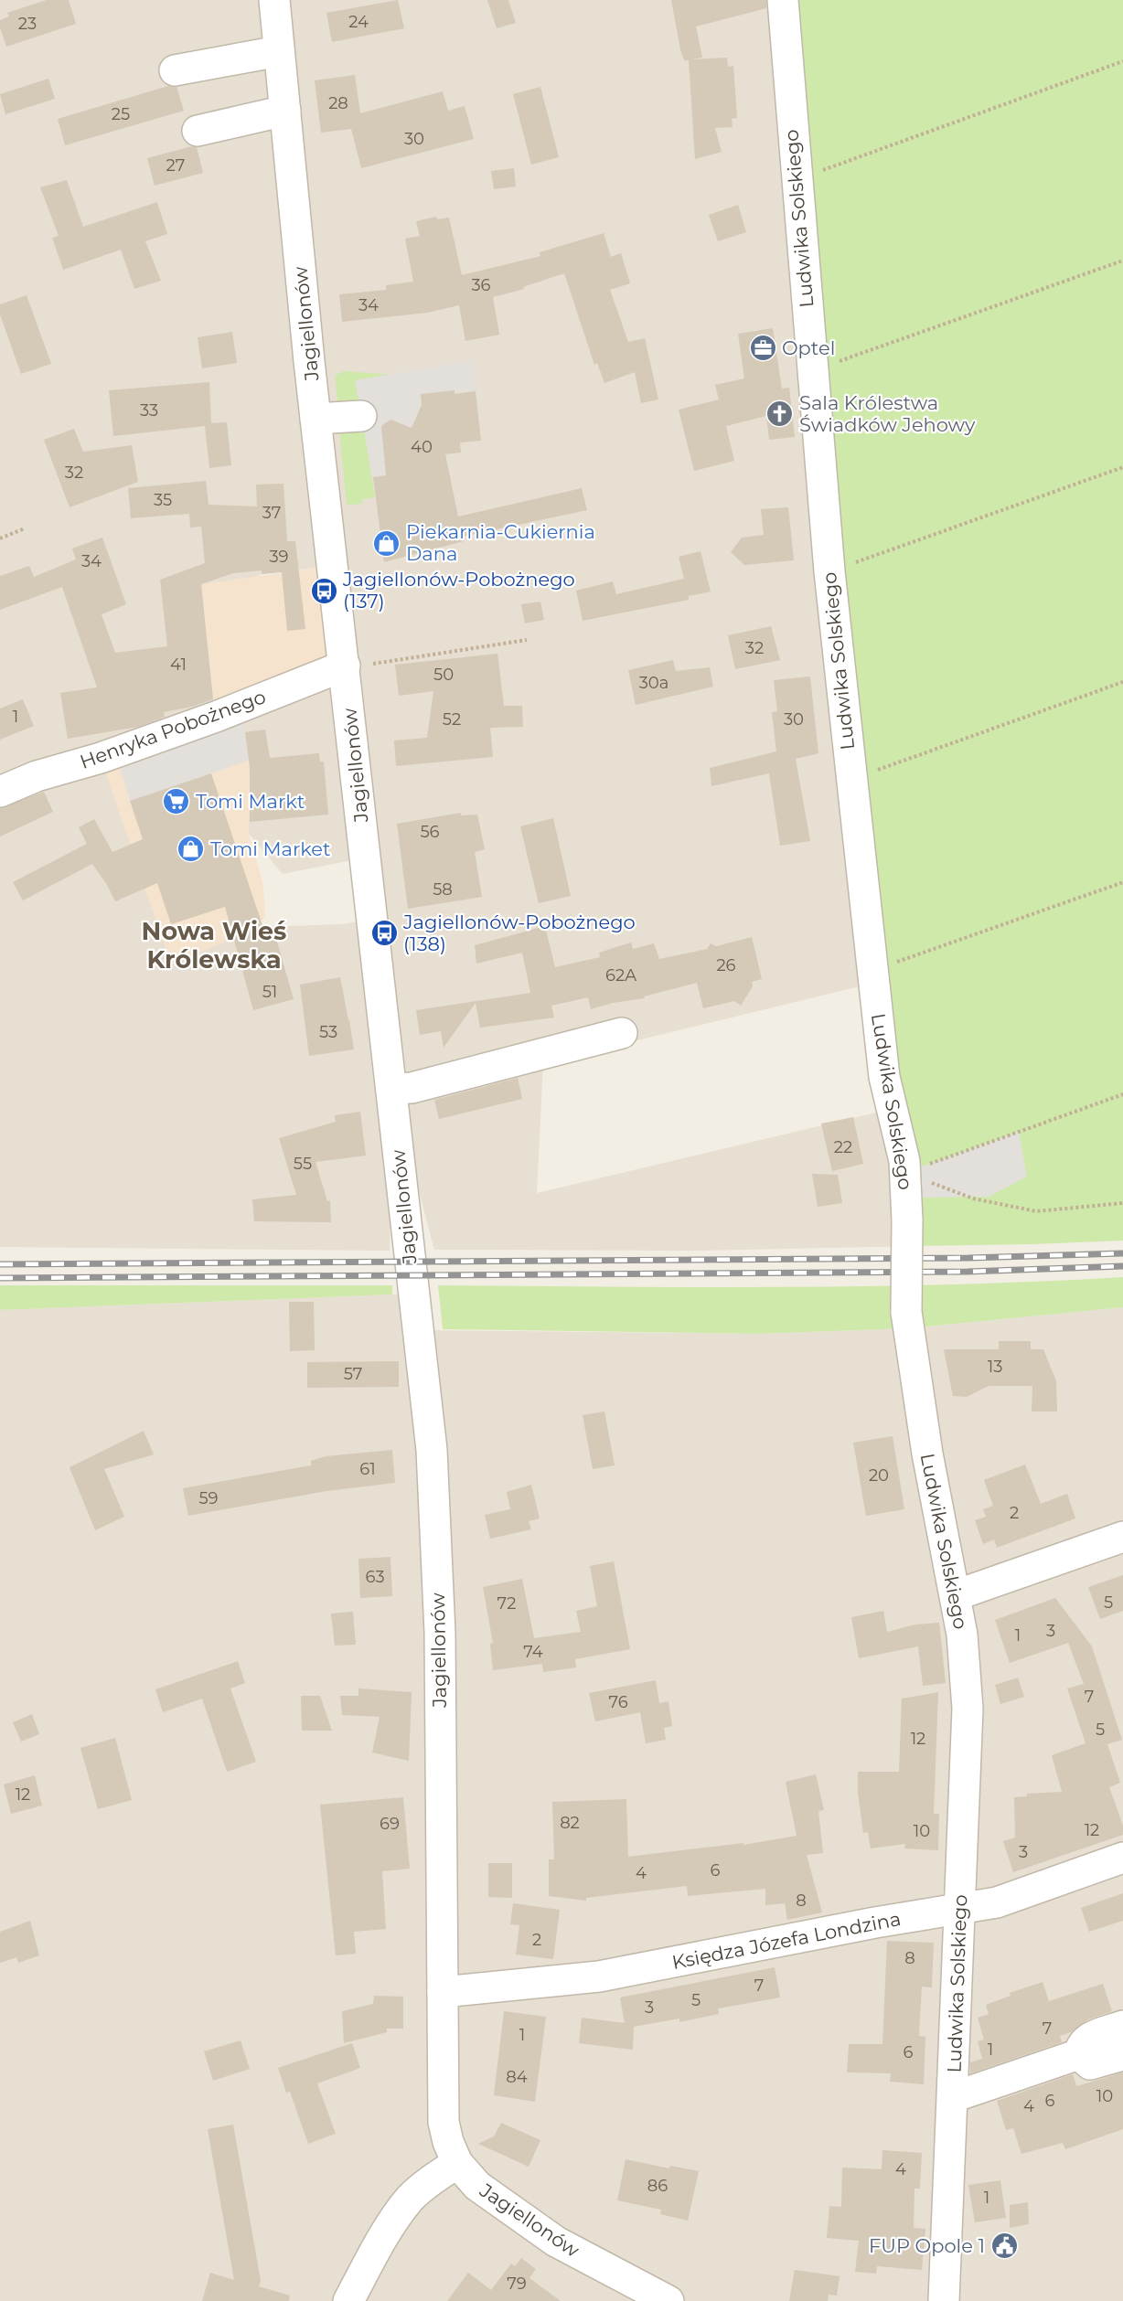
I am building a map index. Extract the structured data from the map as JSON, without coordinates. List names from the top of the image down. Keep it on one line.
{"streets":{"street":["Ludwika Solskiego","Jagiellonów","Henryka Pobożnego","Księdza Józefa Londzina"]},"crossings":[["Ludwika Solskiego","Księdza Józefa Londzina"],["Jagiellonów","Henryka Pobożnego"],["Jagiellonów","Księdza Józefa Londzina"]],"districts":["Nowa Wieś Królewska"],"places":{"office":["Optel"],"church":["Sala Królestwa Świadków Jehowy"],"shop":["Piekarnia-Cukiernia Dana","Tomi Market"],"bus stop":["Jagiellonów-Pobożnego (137)","Jagiellonów-Pobożnego (138)"],"supermarket":["Tomi Markt"],"public building":["FUP Opole 1"]},"house_numbers":["24","23","28","25","30","27","36","34","33","40","32","35","37","39","34","32","41","50","30a","1","52","30","56","58","26","62A","51","53","22","55","13","57","61","20","59","2","63","5","72","3","1","74","7","76","5","12","12","82","69","12","10","3","6","4","8","2","8","7","5","3","7","1","1","6","84","10","6","4","4","86","1","79"]}
